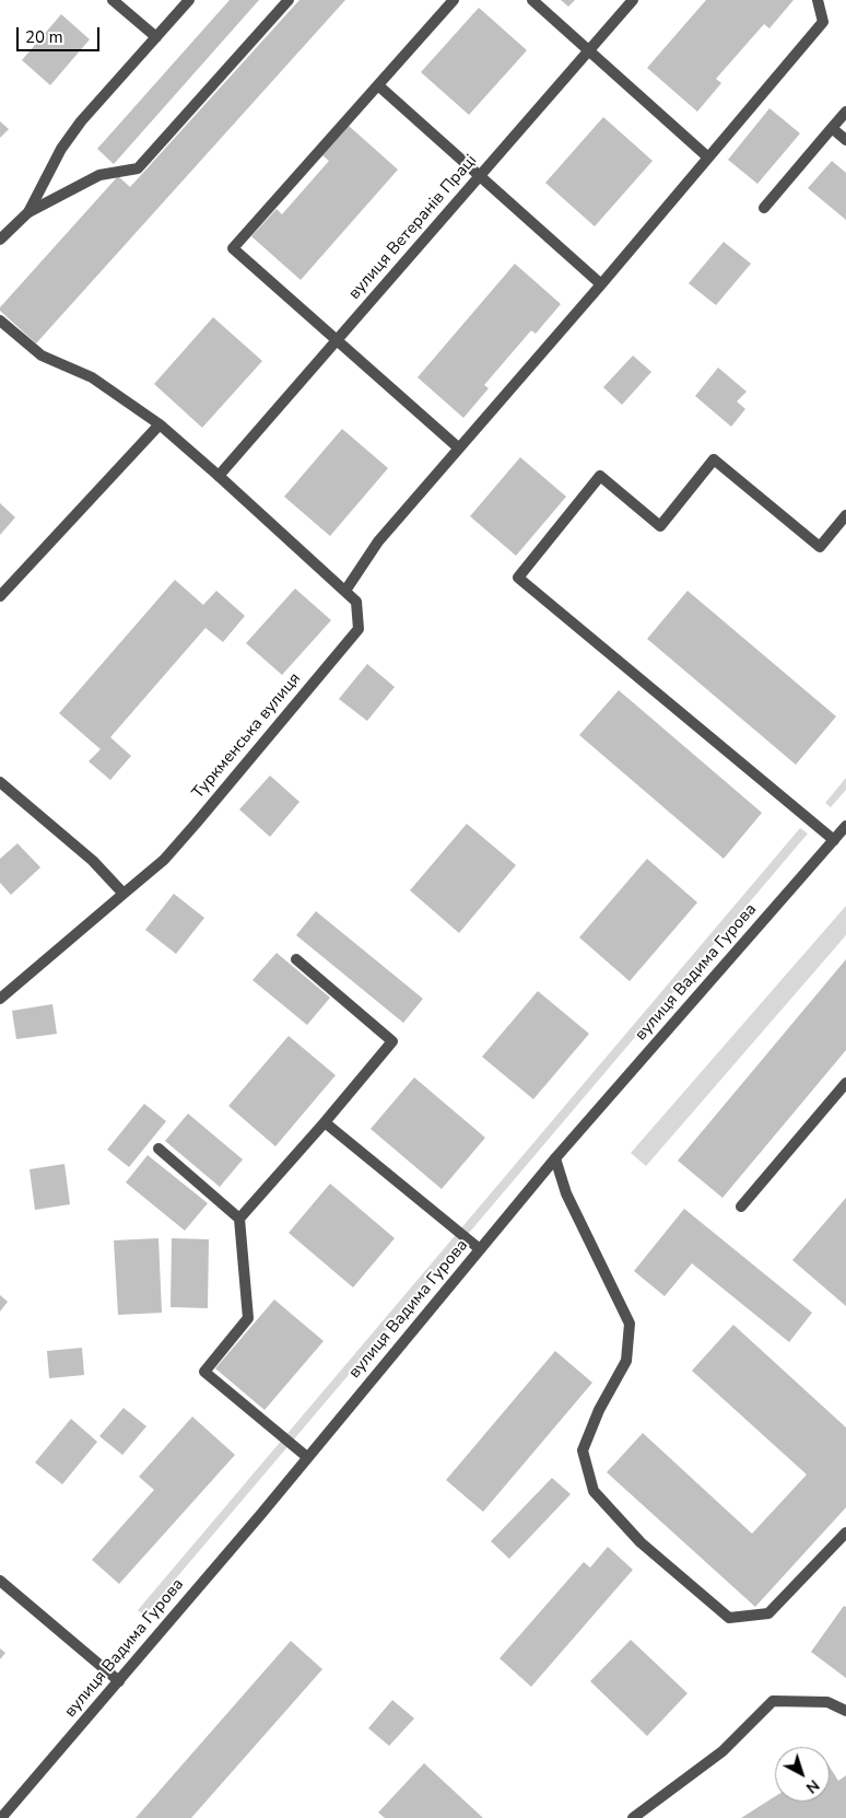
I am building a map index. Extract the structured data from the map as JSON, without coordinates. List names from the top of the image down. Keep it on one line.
{"streets":{"street":["вулиця Ветеранів Праці","Туркменська вулиця","вулиця Вадима Гурова"]},"crossings":[["вулиця Ветеранів Праці","Туркменська вулиця"]],"scale_bar":"20 m","north":"bottom right"}
